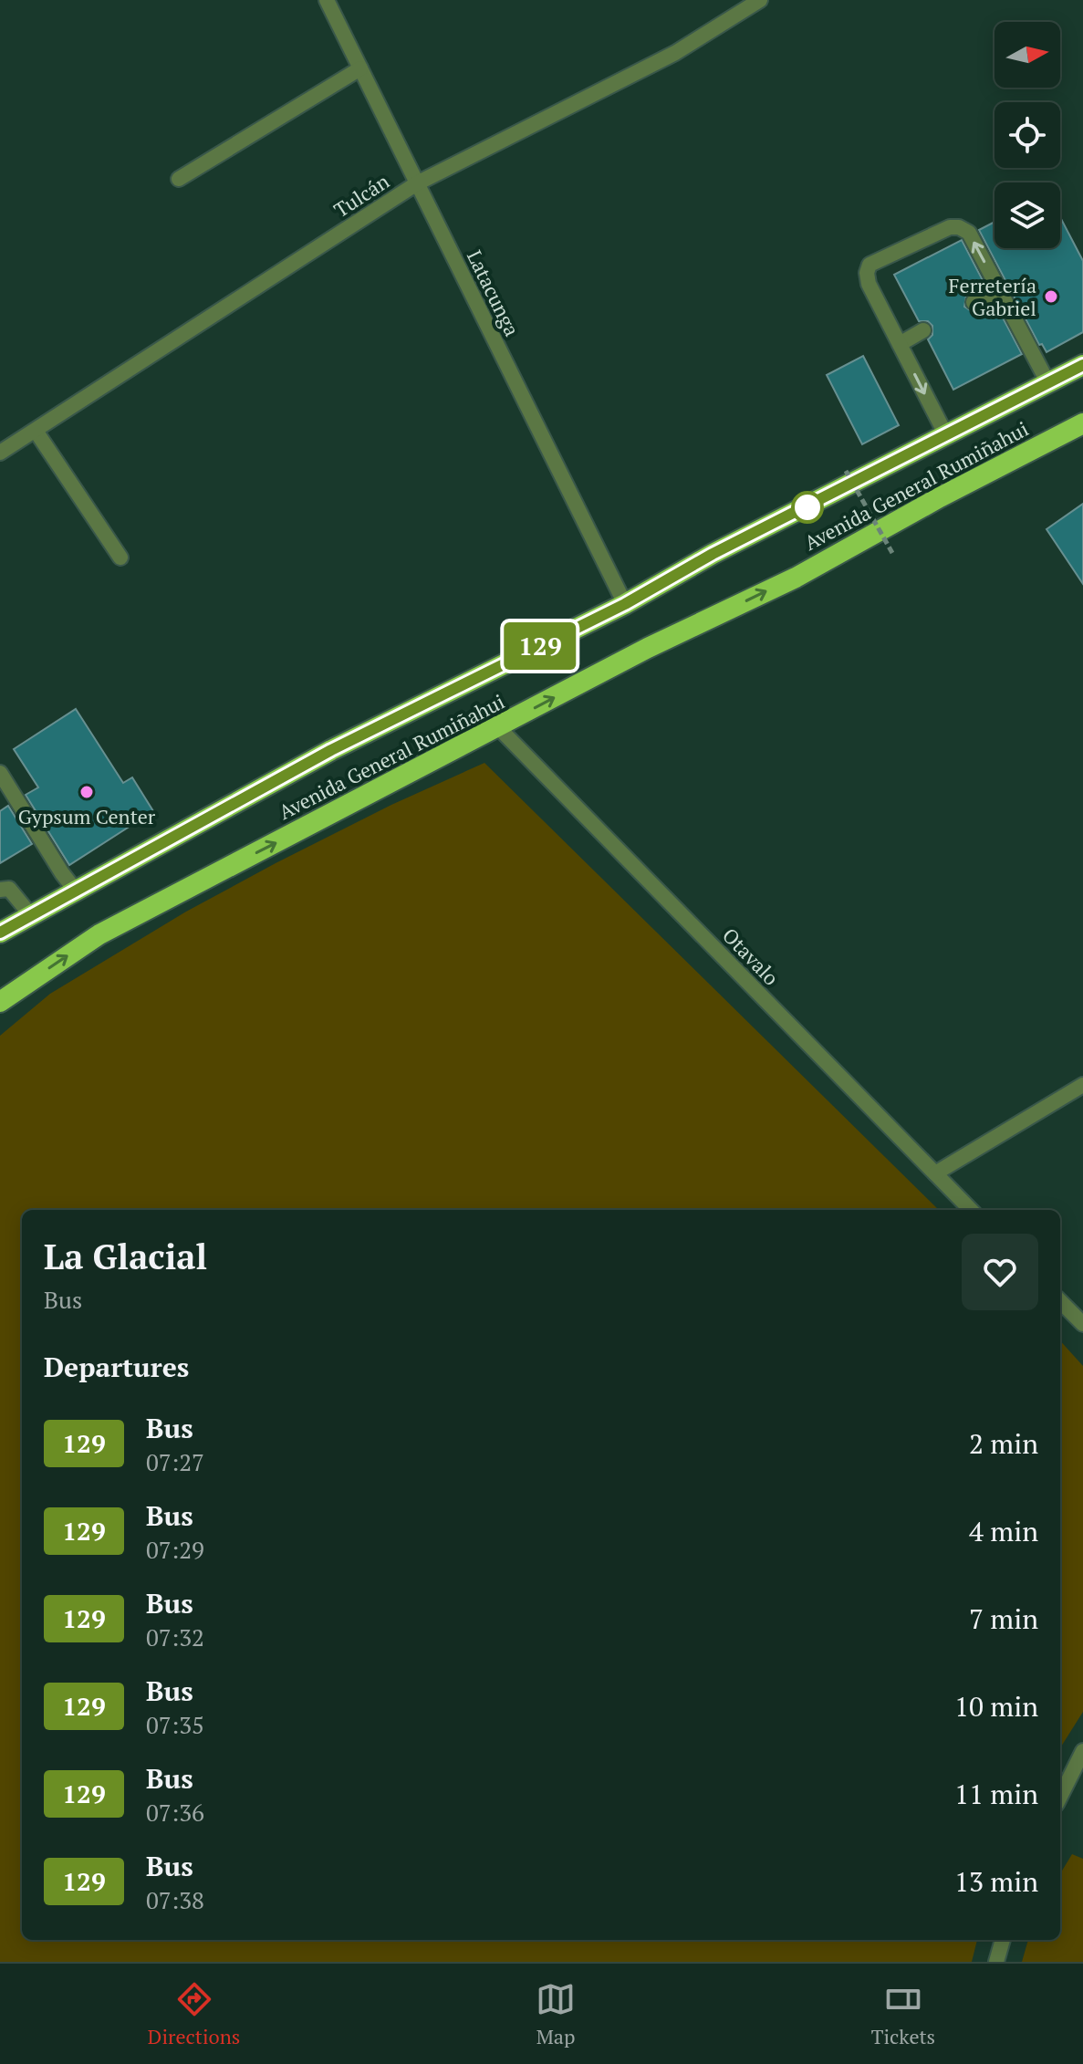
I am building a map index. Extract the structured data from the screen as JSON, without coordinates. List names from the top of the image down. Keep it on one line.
{"streets":{"highway":["Avenida General Rumiñahui"],"street":["Tulcán","Latacunga","Otavalo"]},"crossings":[["Tulcán","Latacunga"],["Latacunga","Avenida General Rumiñahui"],["Avenida General Rumiñahui","Otavalo"]],"places":["Ferretería Gabriel","Gypsum Center"],"lines":["bus line 129"],"north":"right","page":{"on_map":"129","heading":[["La Glacial","Bus"],"Departures"],"list":[{"mark":"129","name":"Bus","note":"07:27","value":"2 min"},{"mark":"129","name":"Bus","note":"07:29","value":"4 min"},{"mark":"129","name":"Bus","note":"07:32","value":"7 min"},{"mark":"129","name":"Bus","note":"07:35","value":"10 min"},{"mark":"129","name":"Bus","note":"07:36","value":"11 min"},{"mark":"129","name":"Bus","note":"07:38","value":"13 min"}],"tabs":["Directions","Map","Tickets"]}}
